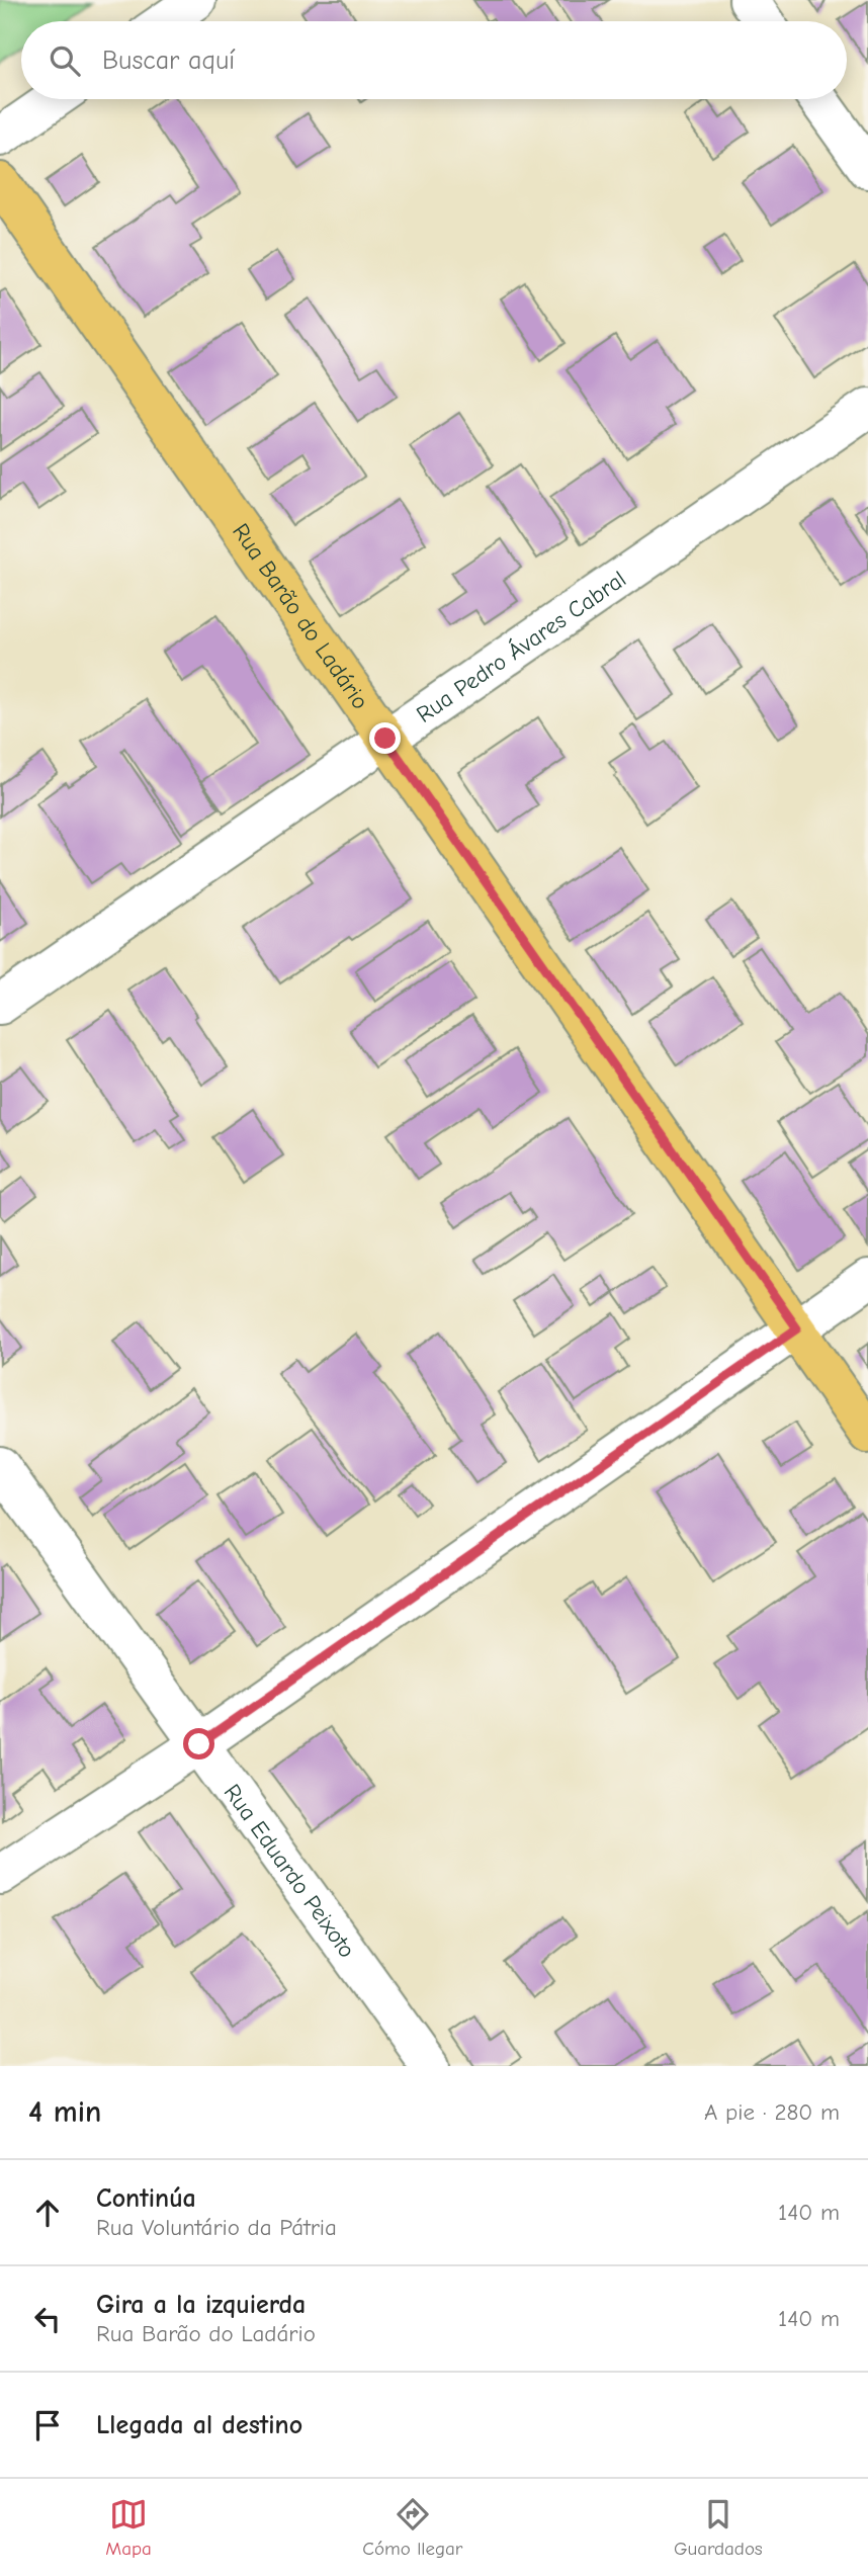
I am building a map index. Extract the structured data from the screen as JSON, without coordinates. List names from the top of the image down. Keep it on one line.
{"streets":{"main road":["Rua Barão do Ladário"],"street":["Rua Pedro Ávares Cabral","Rua Eduardo Peixoto"]},"crossings":[["Rua Barão do Ladário","Rua Pedro Ávares Cabral"]],"page":{"search":"Buscar aquí","heading":["4 min","A pie · 280 m"],"list":[["Continúa","Rua Voluntário da Pátria","140 m"],["Gira a la izquierda","Rua Barão do Ladário","140 m"],"Llegada al destino"],"nav":["Mapa","Cómo llegar","Guardados"]}}
